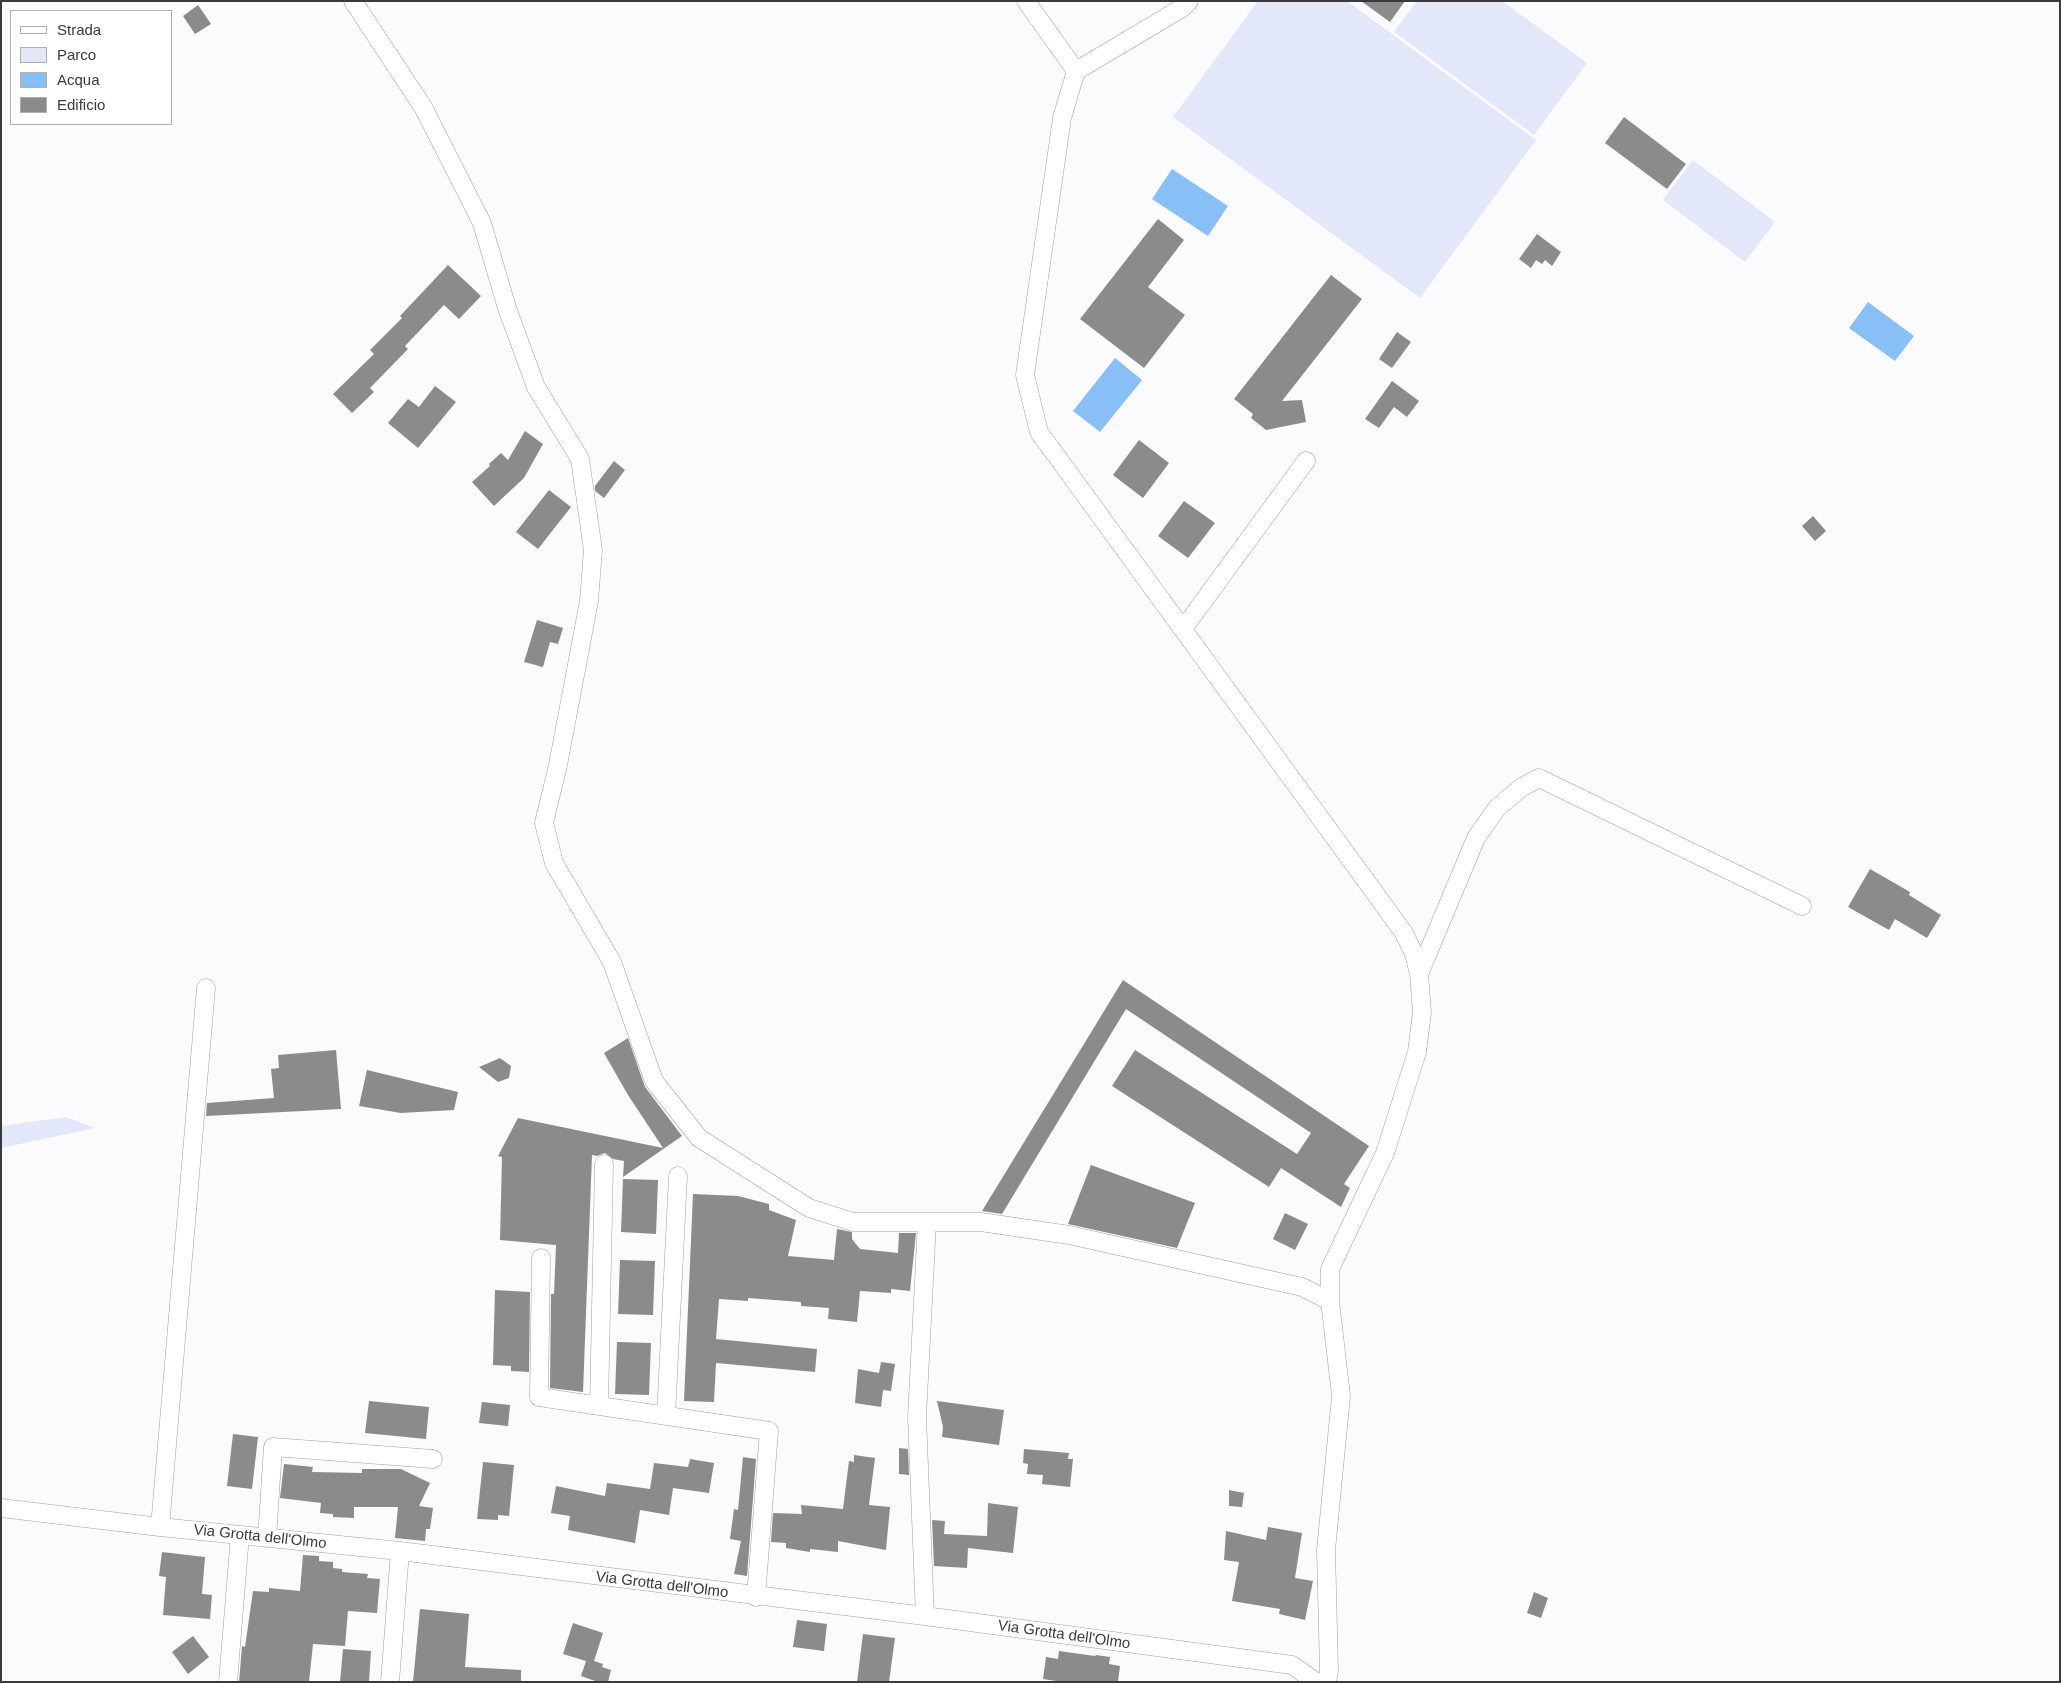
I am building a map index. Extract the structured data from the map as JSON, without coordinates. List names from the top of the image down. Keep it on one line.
{"streets":{"street":["Via Grotta dell'Olmo"]},"legend":["Strada","Parco","Acqua","Edificio"]}
